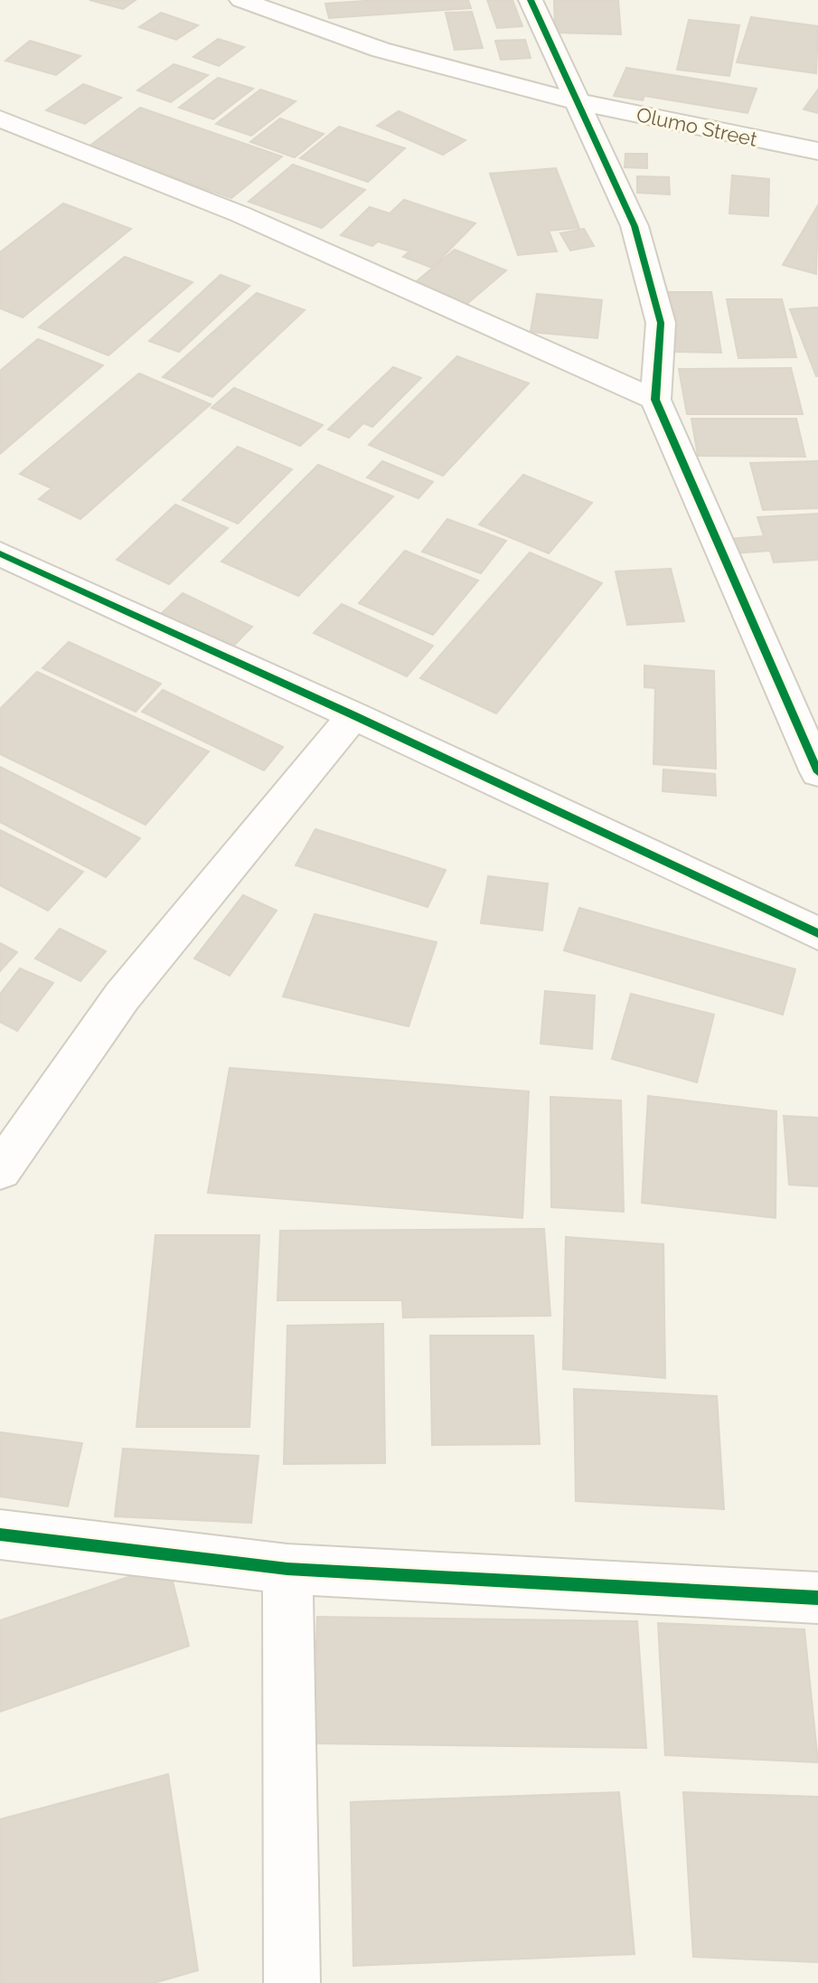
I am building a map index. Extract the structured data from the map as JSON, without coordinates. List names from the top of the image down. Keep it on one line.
{"streets":{"street":["Olumo Street"]}}
